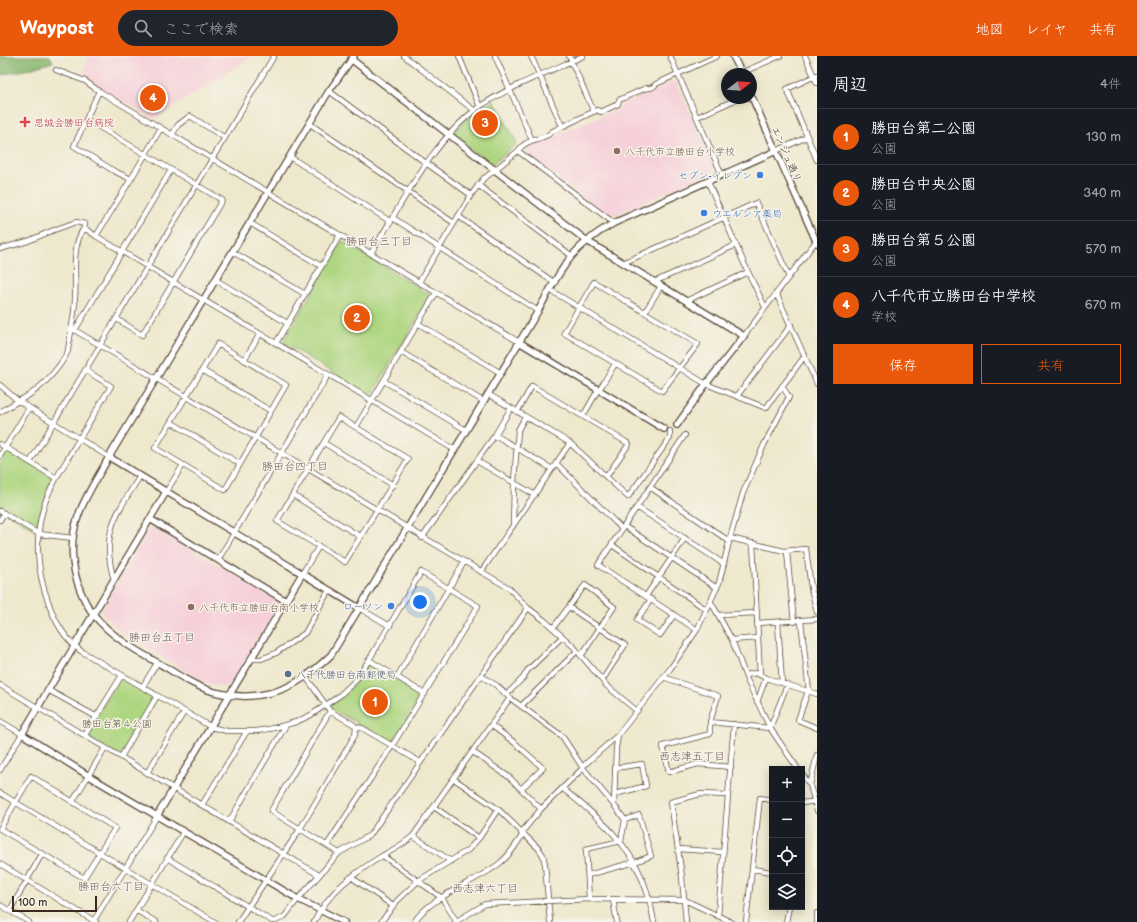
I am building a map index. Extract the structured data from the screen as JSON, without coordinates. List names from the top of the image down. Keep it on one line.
{"streets":{"street":["エンジュ通り"]},"districts":["勝田台三丁目","勝田台四丁目","勝田台五丁目","西志津五丁目","勝田台六丁目","西志津六丁目"],"parks":["勝田台第４公園"],"places":{"health":["思誠会勝田台病院"],"other":["八千代市立勝田台小学校","セブン-イレブン","ウエルシア薬局","ローソン","八千代市立勝田台南小学校","八千代勝田台南郵便局"]},"scale_bar":"100 m","north":"right","page":{"header":"Waypost","search":"ここで検索","nav":["地図","レイヤ","共有"],"heading":["周辺","4件"],"pins":["4","3","2","1"],"list":[{"mark":"1","name":"勝田台第二公園","note":"公園","value":"130 m"},{"mark":"2","name":"勝田台中央公園","note":"公園","value":"340 m"},{"mark":"3","name":"勝田台第５公園","note":"公園","value":"570 m"},{"mark":"4","name":"八千代市立勝田台中学校","note":"学校","value":"670 m"}],"buttons":["保存","共有"],"map_buttons":["+","−"],"scale":"100 m"}}
